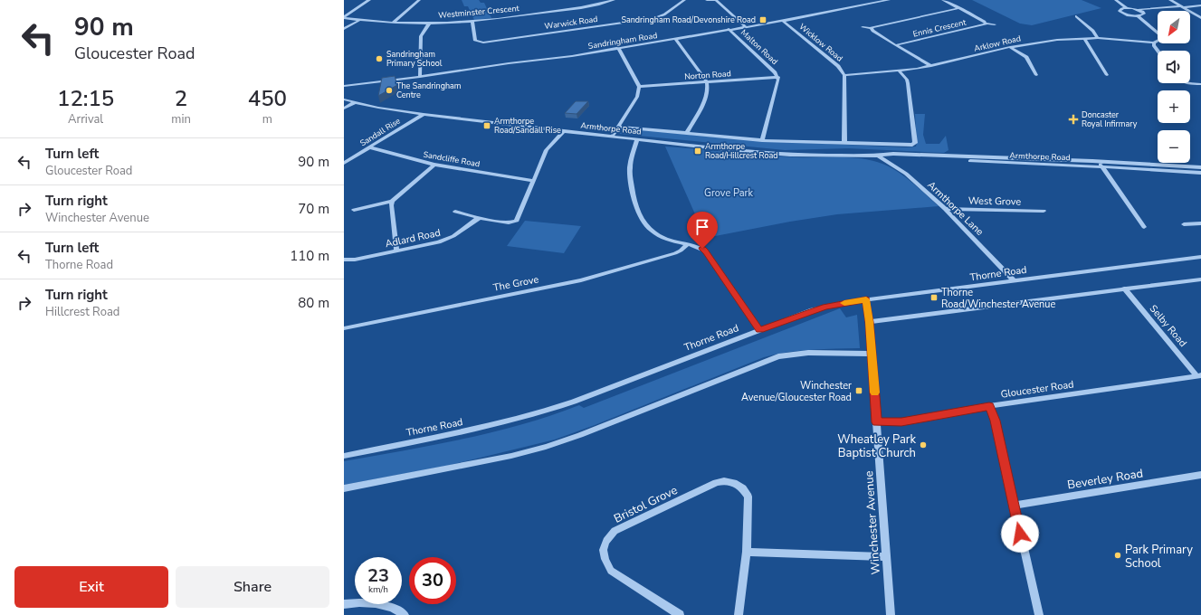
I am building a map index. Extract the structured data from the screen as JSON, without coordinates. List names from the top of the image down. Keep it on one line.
{"streets":{"street":["Westminster Crescent","Warwick Road","Ennis Crescent","Sandringham Road","Wicklow Road","Arklow Road","Malton Road","Norton Road","Armthorpe Road","Sandall Rise","Sandcliffe Road","West Grove","Armthorpe Lane","Adlard Road","Thorne Road","The Grove","Selby Road","Gloucester Road","Beverley Road","Bristol Grove","Winchester Avenue"]},"crossings":[["Westminster Crescent","Warwick Road"],["Sandringham Road","Wicklow Road"],["Sandringham Road","Malton Road"],["Wicklow Road","Arklow Road"],["Wicklow Road","Armthorpe Road"],["Arklow Road","Armthorpe Road"],["Malton Road","Norton Road"],["Malton Road","Armthorpe Road"],["Armthorpe Road","Sandall Rise"],["Armthorpe Road","Armthorpe Lane"],["Sandall Rise","Sandcliffe Road"],["West Grove","Armthorpe Lane"],["Armthorpe Lane","Thorne Road"],["Thorne Road","Winchester Avenue"],["Selby Road","Gloucester Road"],["Gloucester Road","Winchester Avenue"]],"parks":["Grove Park"],"places":{"transit":["Sandringham Road/Devonshire Road","Armthorpe Road/Sandall Rise","Armthorpe Road/Hillcrest Road","Thorne Road/Winchester Avenue","Winchester Avenue/Gloucester Road"],"other":["Sandringham Primary School","The Sandringham Centre","Wheatley Park Baptist Church","Park Primary School"],"health":["Doncaster Royal Infirmary"]},"north":"bottom left","page":{"turn":["90 m","Gloucester Road"],"map_buttons":["+","−"],"eta":["12:15","Arrival","2","min","450","m"],"list":[{"name":"Turn left","note":"Gloucester Road","value":"90 m"},{"name":"Turn right","note":"Winchester Avenue","value":"70 m"},{"name":"Turn left","note":"Thorne Road","value":"110 m"},{"name":"Turn right","note":"Hillcrest Road","value":"80 m"}],"speed":"23 km/h","limit":"30","buttons":["Exit","Share"]}}
